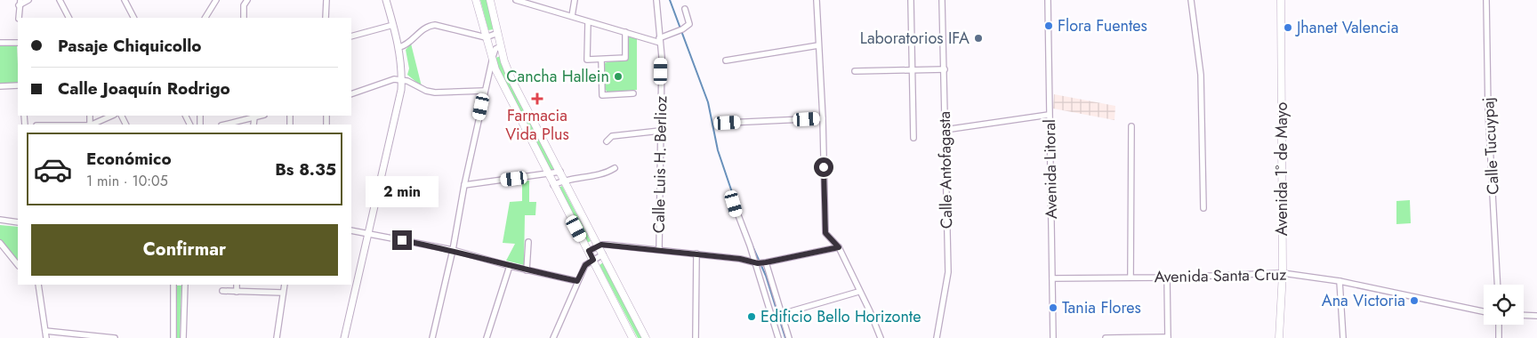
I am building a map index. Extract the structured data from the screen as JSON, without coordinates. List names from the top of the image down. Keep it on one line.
{"streets":{"main road":["Avenida 1º de Mayo"],"street":["Calle Tucuypaj","Calle Luis H. Berlioz","Avenida Litoral","Calle Antofagasta","Avenida Santa Cruz"]},"crossings":[["Avenida Litoral","Avenida Santa Cruz"],["Avenida 1º de Mayo","Avenida Santa Cruz"]],"places":{"other":["Flora Fuentes","Jhanet Valencia","Laboratorios IFA","Cancha Hallein","Ana Victoria","Tania Flores","Edificio Bello Horizonte"],"health":["Farmacia Vida Plus"]},"page":{"banner":["Pasaje Chiquicollo","Calle Joaquín Rodrigo"],"list":[{"name":"Económico","note":"1 min · 10:05","value":"Bs 8.35"}],"bubble":"2 min","buttons":"Confirmar"}}
